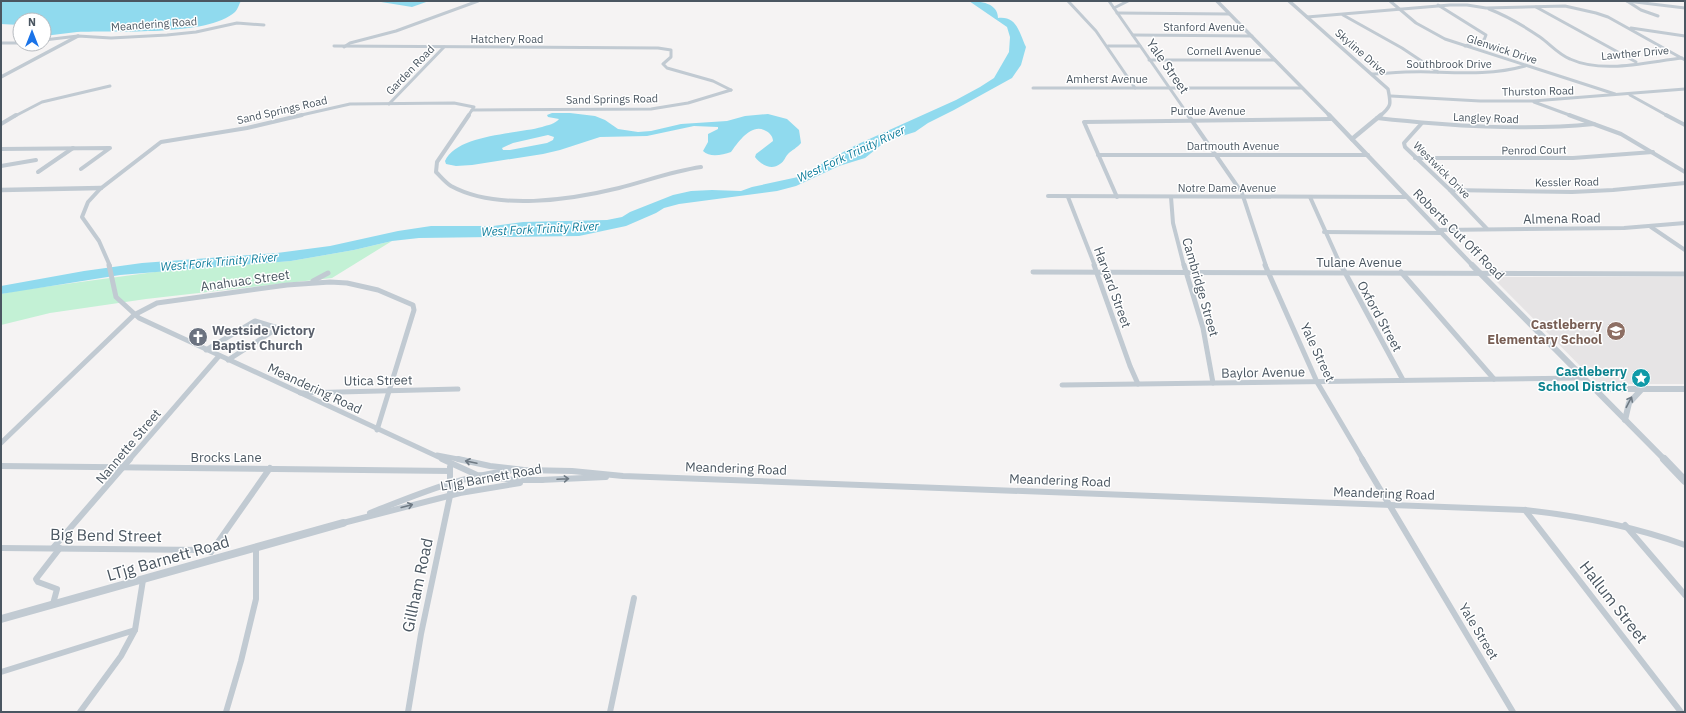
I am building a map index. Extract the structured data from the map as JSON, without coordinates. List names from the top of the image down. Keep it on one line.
{"streets":{"street":["Meandering Road","Stanford Avenue","Hatchery Road","Glenwick Drive","Cornell Avenue","Skyline Drive","Lawther Drive","Southbrook Drive","Yale Street","Garden Road","Amherst Avenue","Thurston Road","Sand Springs Road","Purdue Avenue","Langley Road","Dartmouth Avenue","Penrod Court","Westwick Drive","Kessler Road","Notre Dame Avenue","Almena Road","Roberts Cut Off Road","Tulane Avenue","Anahuac Street","Harvard Street","Cambridge Street","Oxford Street","Baylor Avenue","Utica Street","Nannette Street","Brocks Lane","LTjg Barnett Road","Big Bend Street","Gillham Road","Hallum Street"]},"crossings":[["Meandering Road","Yale Street"],["Meandering Road","Sand Springs Road"],["Meandering Road","Anahuac Street"],["Meandering Road","Utica Street"],["Meandering Road","Nannette Street"],["Meandering Road","Brocks Lane"],["Meandering Road","LTjg Barnett Road"],["Meandering Road","Gillham Road"],["Meandering Road","Hallum Street"],["Stanford Avenue","Yale Street"],["Stanford Avenue","Roberts Cut Off Road"],["Hatchery Road","Garden Road"],["Hatchery Road","Sand Springs Road"],["Glenwick Drive","Southbrook Drive"],["Glenwick Drive","Thurston Road"],["Cornell Avenue","Yale Street"],["Cornell Avenue","Roberts Cut Off Road"],["Skyline Drive","Southbrook Drive"],["Skyline Drive","Thurston Road"],["Yale Street","Amherst Avenue"],["Yale Street","Purdue Avenue"],["Yale Street","Dartmouth Avenue"],["Yale Street","Notre Dame Avenue"],["Yale Street","Tulane Avenue"],["Yale Street","Baylor Avenue"],["Garden Road","Sand Springs Road"],["Amherst Avenue","Roberts Cut Off Road"],["Purdue Avenue","Dartmouth Avenue"],["Purdue Avenue","Roberts Cut Off Road"],["Langley Road","Westwick Drive"],["Dartmouth Avenue","Roberts Cut Off Road"],["Penrod Court","Westwick Drive"],["Westwick Drive","Kessler Road"],["Westwick Drive","Almena Road"],["Notre Dame Avenue","Roberts Cut Off Road"],["Notre Dame Avenue","Harvard Street"],["Notre Dame Avenue","Cambridge Street"],["Notre Dame Avenue","Oxford Street"],["Almena Road","Roberts Cut Off Road"],["Almena Road","Oxford Street"],["Roberts Cut Off Road","Tulane Avenue"],["Roberts Cut Off Road","Baylor Avenue"],["Tulane Avenue","Harvard Street"],["Tulane Avenue","Cambridge Street"],["Tulane Avenue","Oxford Street"],["Anahuac Street","Utica Street"],["Harvard Street","Baylor Avenue"],["Cambridge Street","Baylor Avenue"],["Oxford Street","Baylor Avenue"],["Nannette Street","Brocks Lane"],["Nannette Street","LTjg Barnett Road"],["Nannette Street","Big Bend Street"],["Brocks Lane","Gillham Road"],["LTjg Barnett Road","Big Bend Street"],["LTjg Barnett Road","Gillham Road"]],"water":["West Fork Trinity River"],"places":{"school or university":["Castleberry Elementary School"],"church":["Westside Victory Baptist Church"],"place":["Castleberry School District"]},"north":"top"}
